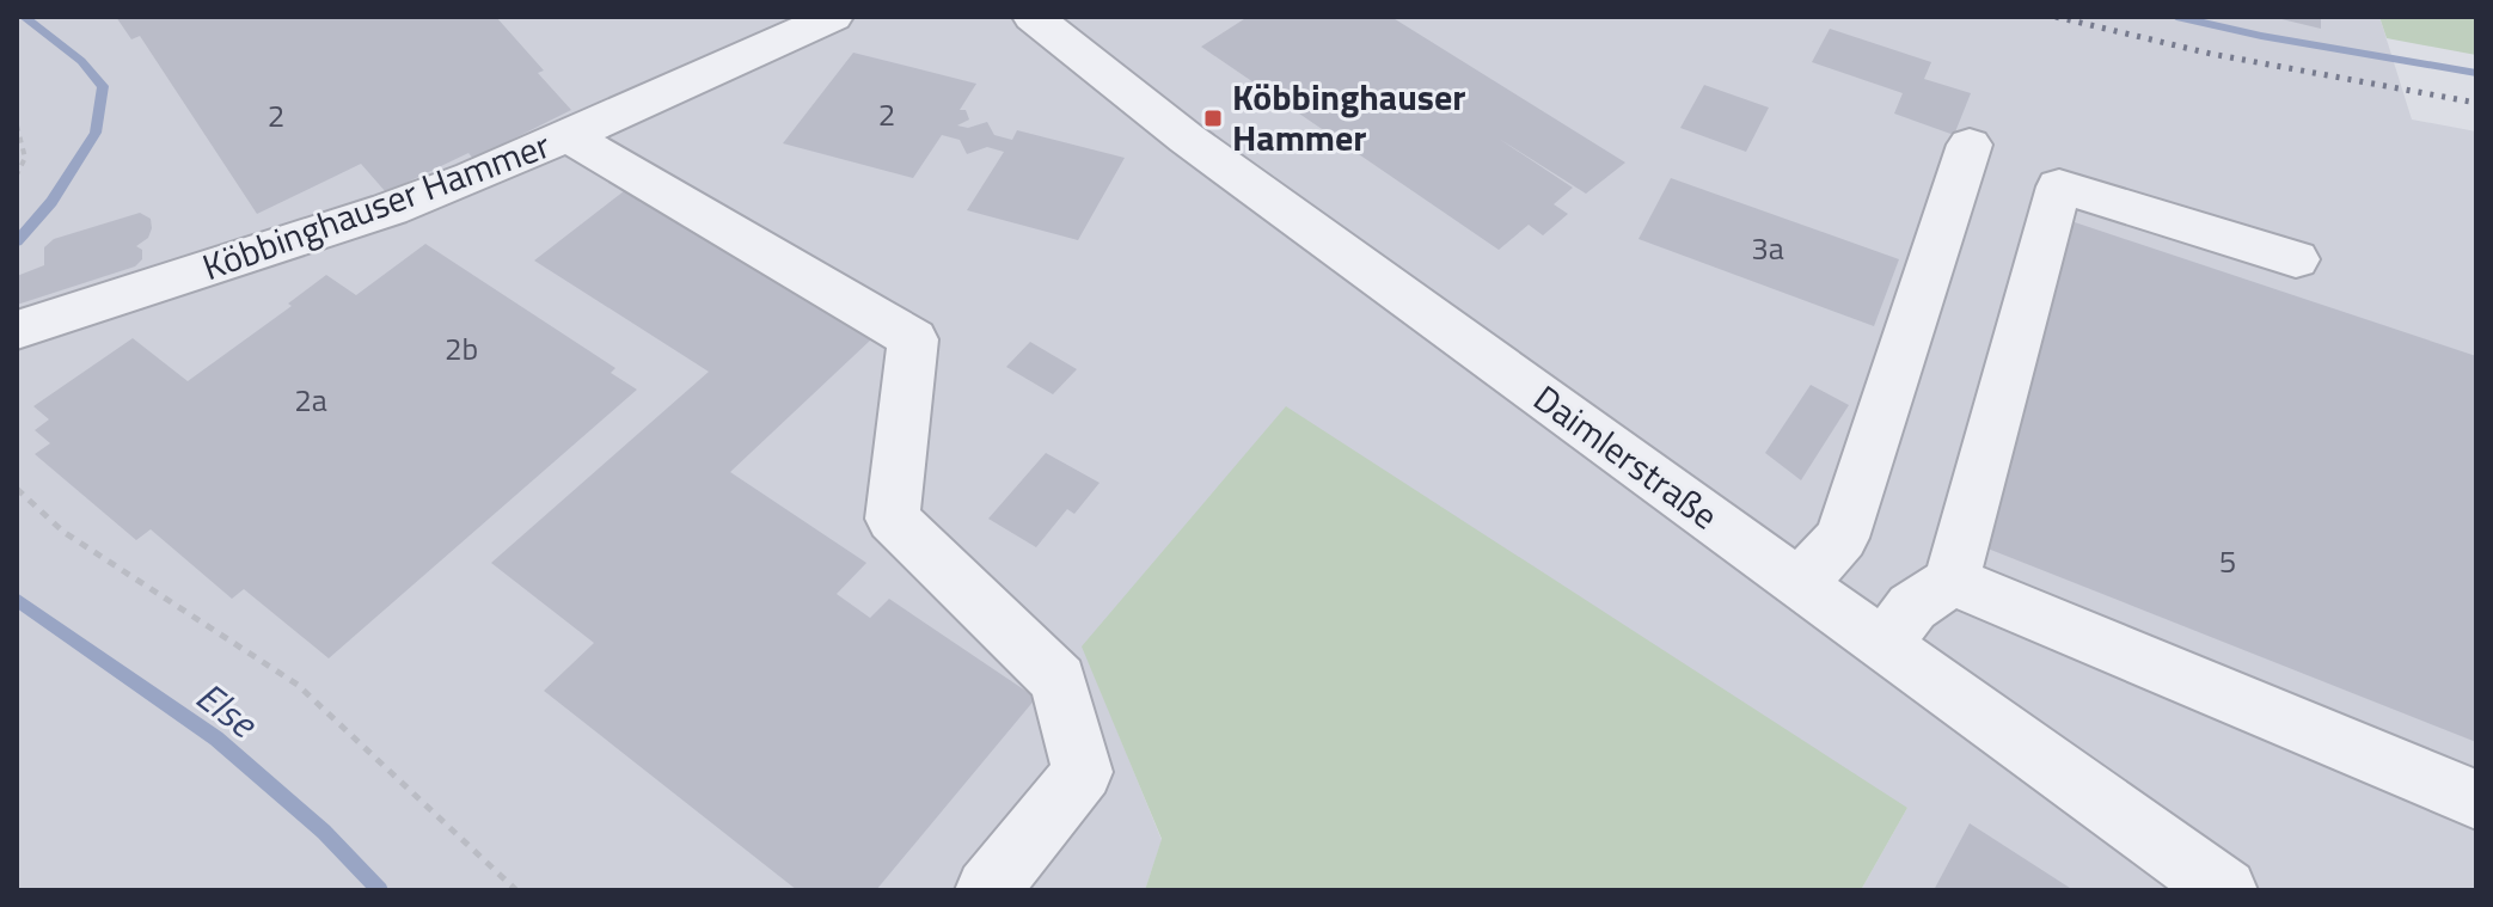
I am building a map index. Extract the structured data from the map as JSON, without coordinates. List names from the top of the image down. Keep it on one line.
{"streets":{"street":["Köbbinghauser Hammer","Daimlerstraße"]},"water":["Else"],"places":{"transit":["Köbbinghauser Hammer"]},"house_numbers":["2","2","3a","2b","2a","5"]}
